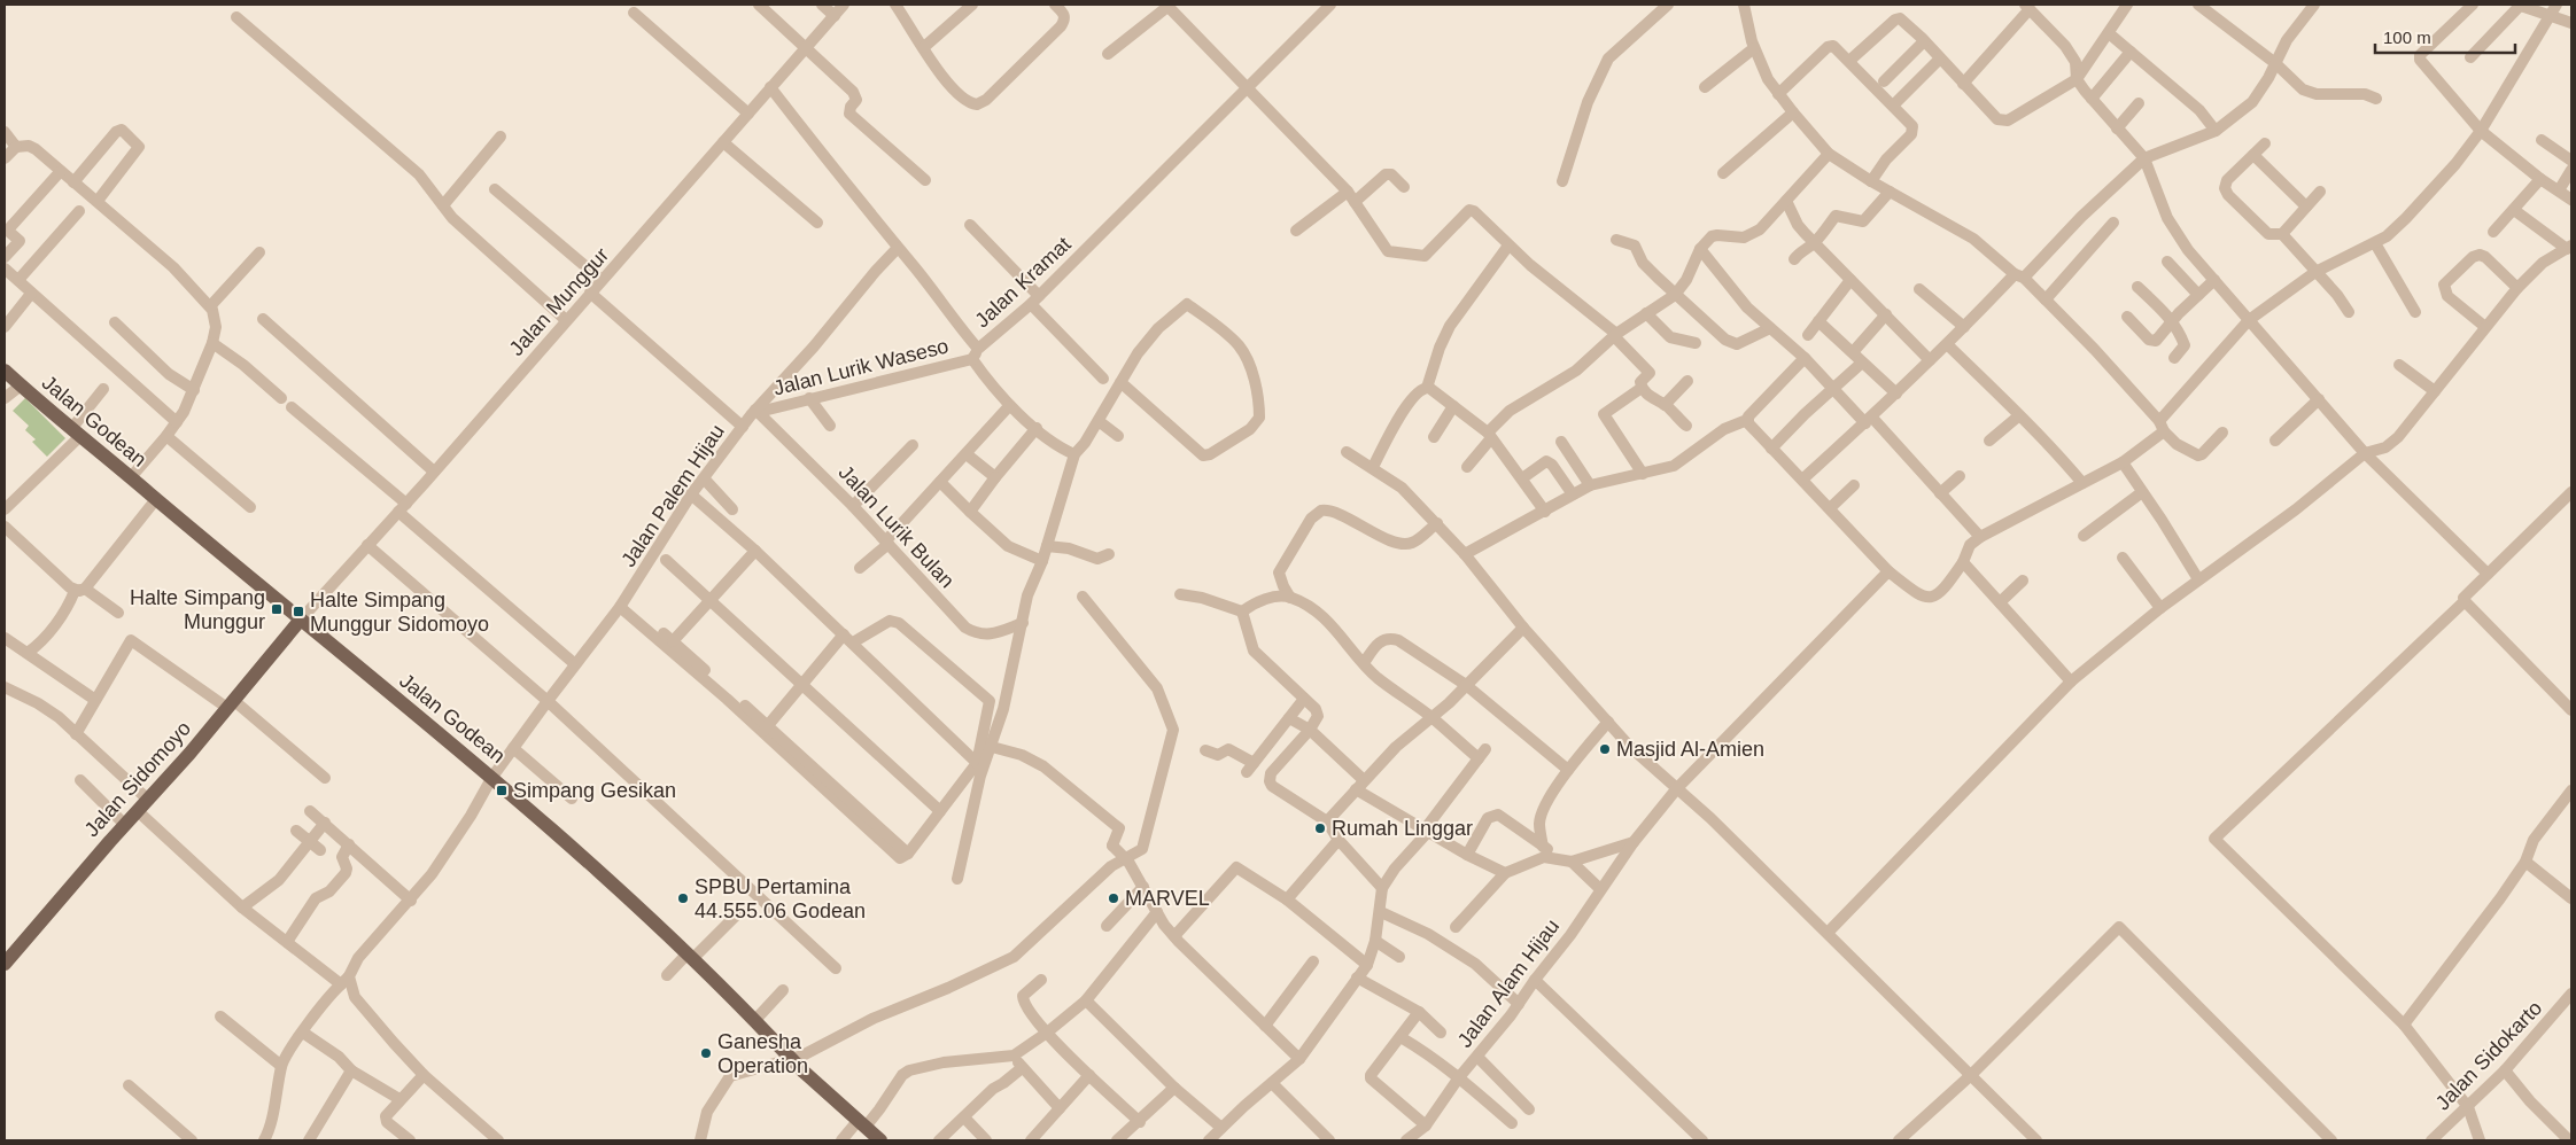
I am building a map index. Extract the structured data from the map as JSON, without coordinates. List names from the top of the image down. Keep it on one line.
{"streets":{"main road":["Jalan Godean","Jalan Sidomoyo"],"street":["Jalan Kramat","Jalan Munggur","Jalan Lurik Waseso","Jalan Palem Hijau","Jalan Lurik Bulan","Jalan Alam Hijau","Jalan Sidokarto"]},"crossings":[["Jalan Kramat","Jalan Munggur"],["Jalan Kramat","Jalan Lurik Waseso"],["Jalan Kramat","Jalan Palem Hijau"],["Jalan Munggur","Jalan Godean"],["Jalan Munggur","Jalan Sidomoyo"],["Jalan Lurik Waseso","Jalan Palem Hijau"],["Jalan Lurik Waseso","Jalan Lurik Bulan"],["Jalan Godean","Jalan Palem Hijau"],["Jalan Godean","Jalan Sidomoyo"],["Jalan Palem Hijau","Jalan Lurik Bulan"]],"places":{"transit":["Halte Simpang Munggur","Halte Simpang Munggur Sidomoyo","Simpang Gesikan"],"other":["Masjid Al-Amien","Rumah Linggar","SPBU Pertamina 44.555.06 Godean","MARVEL","Ganesha Operation"]},"scale_bar":"100 m"}
